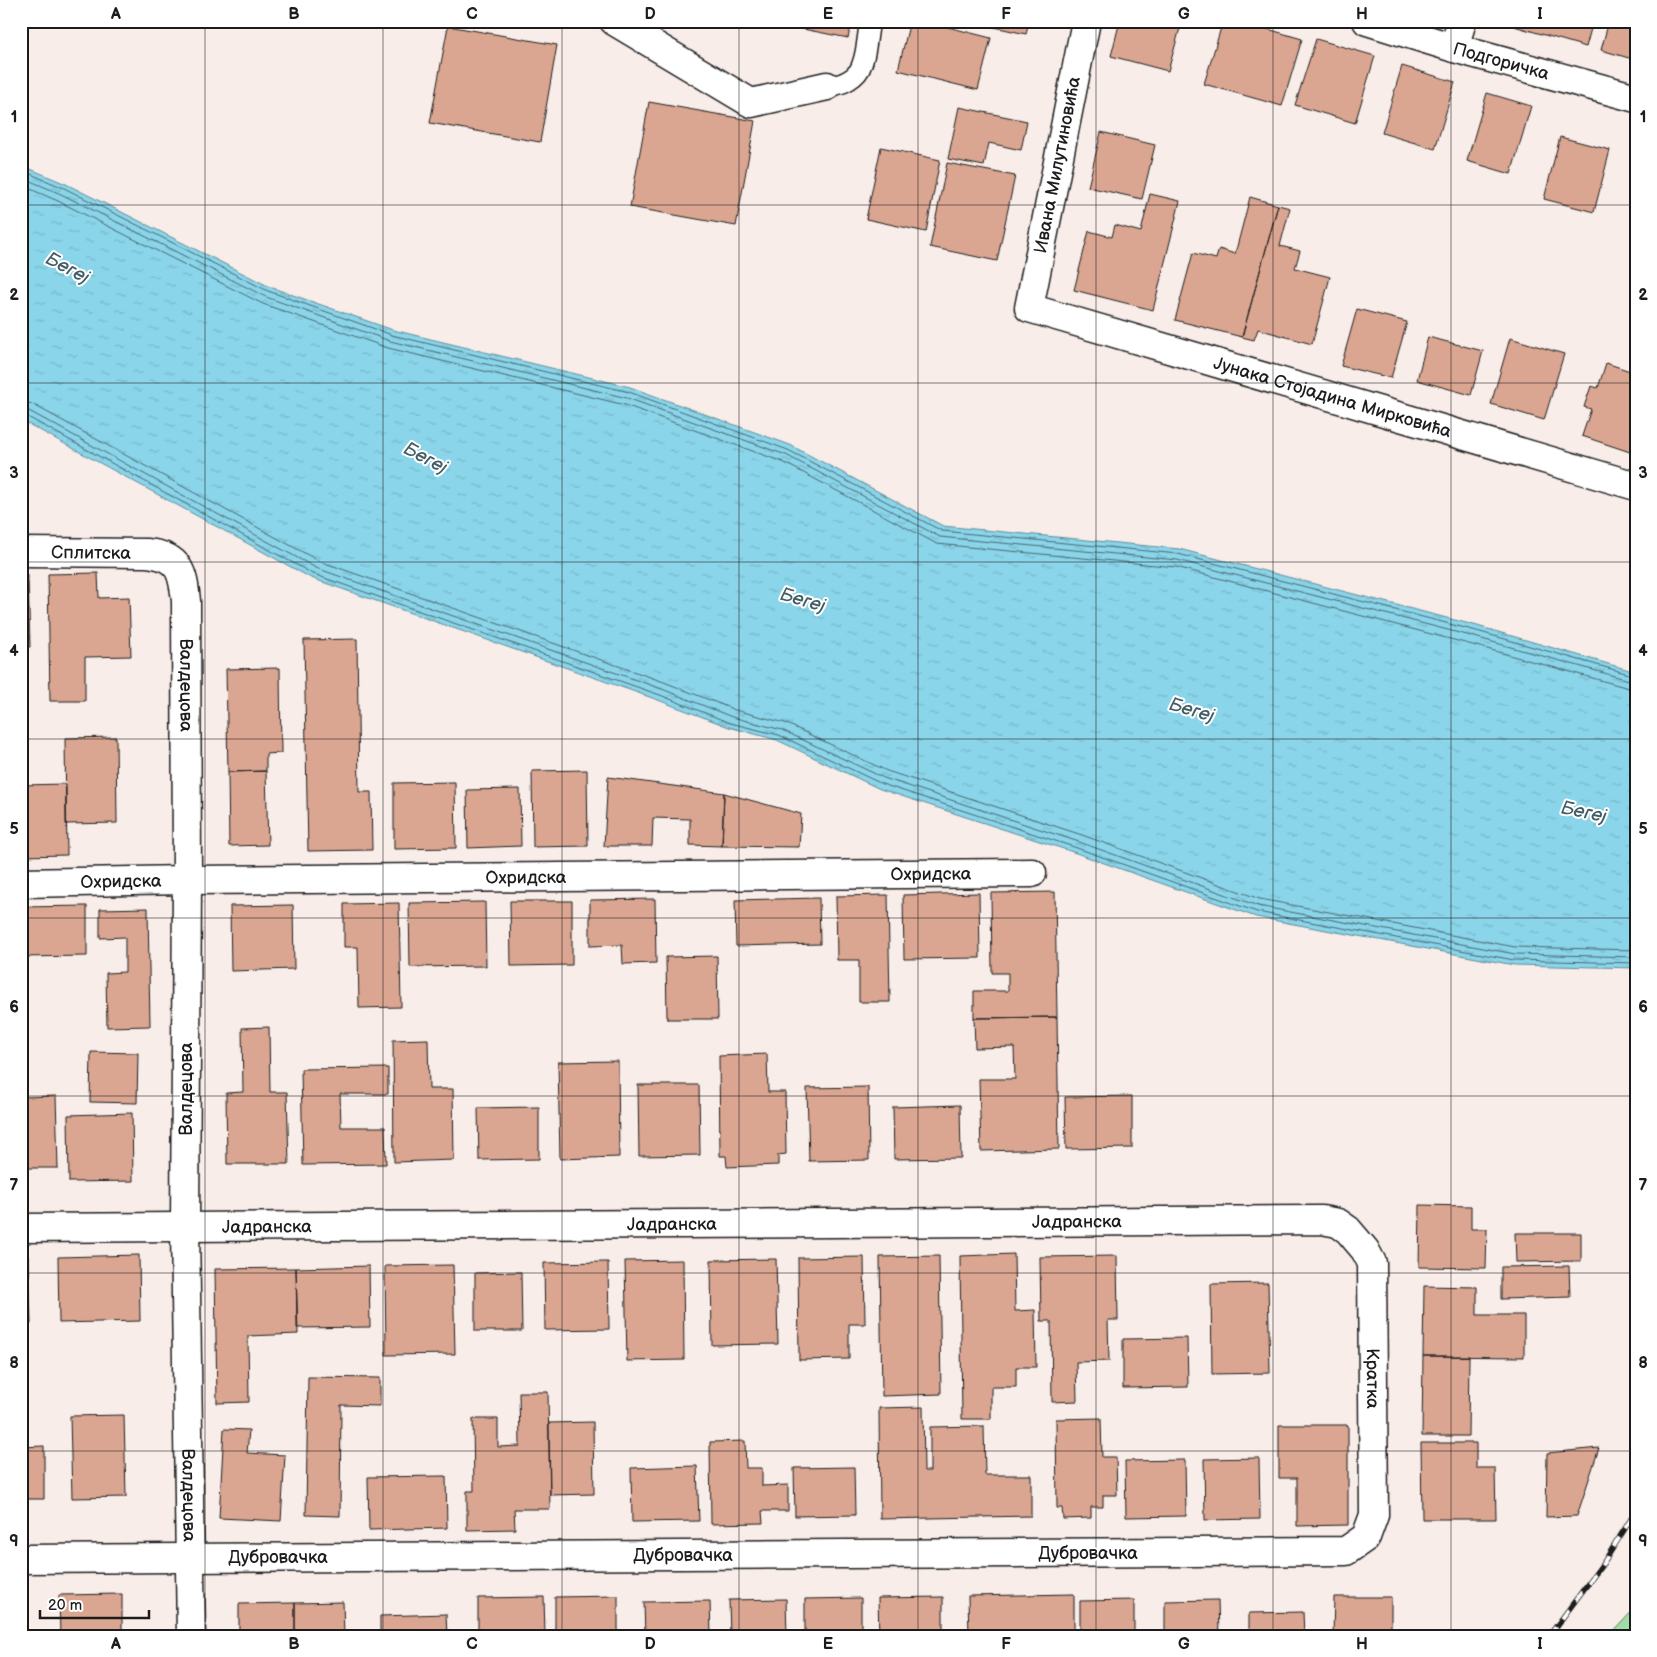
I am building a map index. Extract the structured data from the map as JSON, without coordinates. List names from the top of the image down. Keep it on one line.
{"streets":{"street":["Подгоричка","Ивана Милутиновића","Јунака Стојадина Мирковића","Сплитска","Валдецова","Охридска","Јадранска","Кратка","Дубровачка"]},"crossings":[["Ивана Милутиновића","Јунака Стојадина Мирковића"],["Сплитска","Валдецова"],["Валдецова","Охридска"],["Валдецова","Јадранска"],["Валдецова","Дубровачка"],["Јадранска","Кратка"],["Кратка","Дубровачка"]],"water":["Бегеј"],"scale_bar":"20 m","grid":{"columns":["A","B","C","D","E","F","G","H","I"],"rows":["1","2","3","4","5","6","7","8","9"]}}
